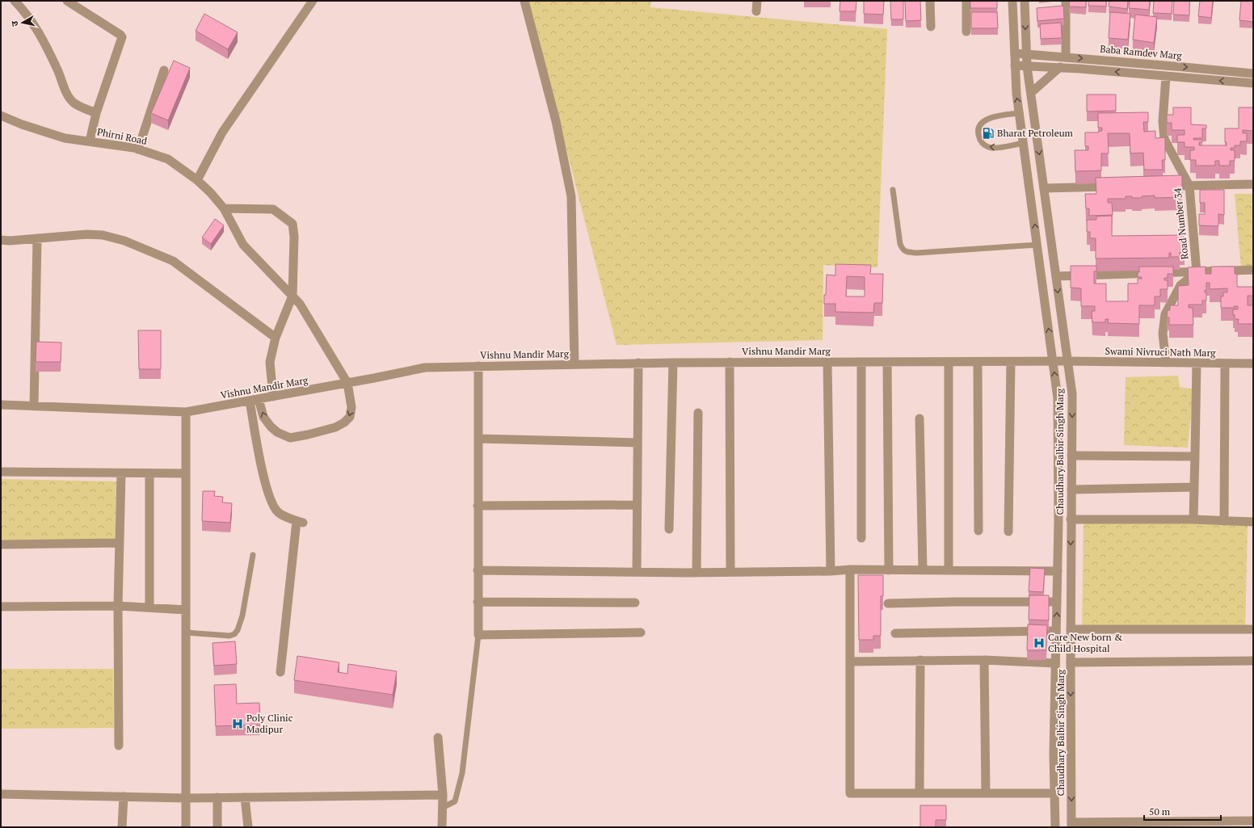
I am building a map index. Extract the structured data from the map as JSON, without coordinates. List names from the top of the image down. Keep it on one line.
{"streets":{"street":["Baba Ramdev Marg","Phirni Road","Road Number 34","Vishnu Mandir Marg","Swami Nivruci Nath Marg","Chaudhary Balbir Singh Marg"]},"crossings":[["Baba Ramdev Marg","Chaudhary Balbir Singh Marg"],["Phirni Road","Vishnu Mandir Marg"],["Road Number 34","Swami Nivruci Nath Marg"],["Vishnu Mandir Marg","Swami Nivruci Nath Marg"],["Vishnu Mandir Marg","Chaudhary Balbir Singh Marg"],["Swami Nivruci Nath Marg","Chaudhary Balbir Singh Marg"]],"places":{"fuel station":["Bharat Petroleum"],"hospital":["Care New born & Child Hospital","Poly Clinic Madipur"]},"scale_bar":"50 m","north":"left"}
